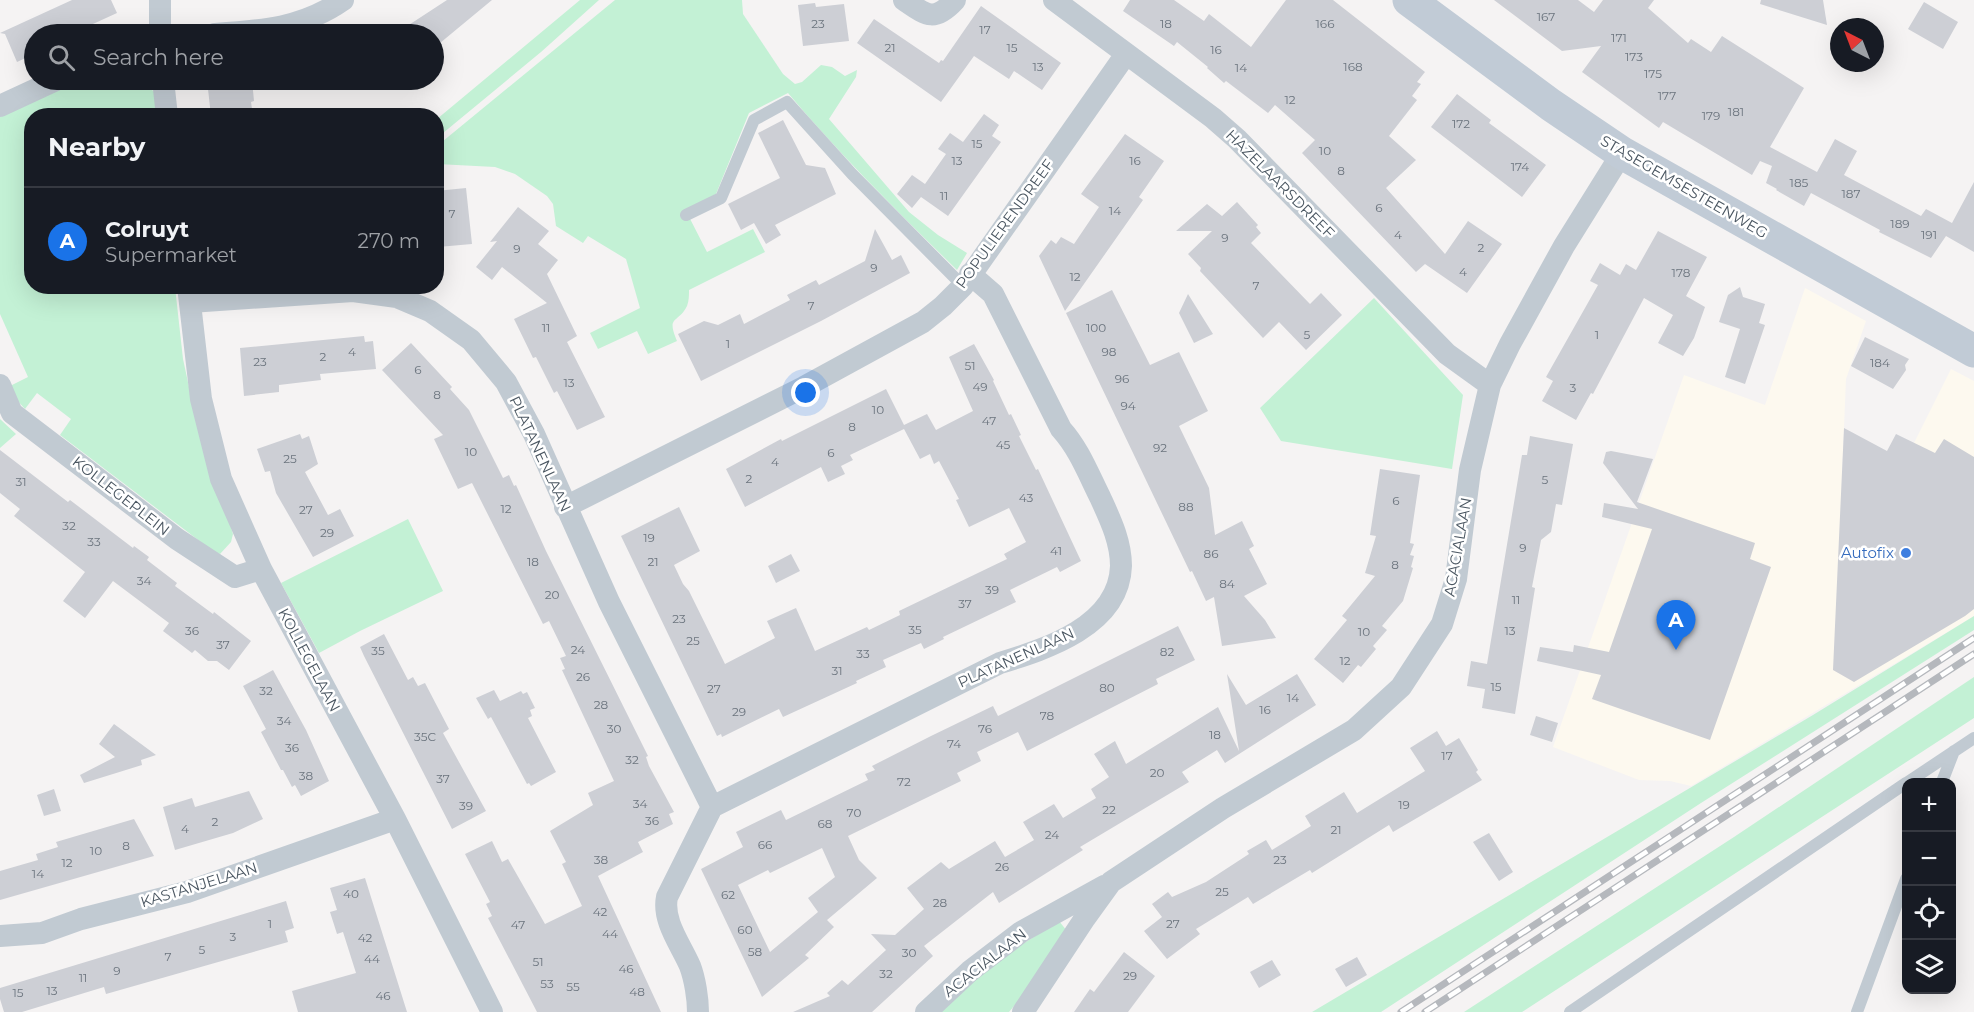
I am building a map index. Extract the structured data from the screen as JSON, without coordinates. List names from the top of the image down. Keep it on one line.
{"streets":{"street":["HAZELAARSDREEF","STASEGEMSESTEENWEG","POPULIERENDREEF","PLATANENLAAN","KOLLEGEPLEIN","ACACIALAAN","KOLLEGELAAN","KASTANJELAAN"]},"crossings":[["HAZELAARSDREEF","POPULIERENDREEF"],["HAZELAARSDREEF","ACACIALAAN"],["STASEGEMSESTEENWEG","ACACIALAAN"],["POPULIERENDREEF","PLATANENLAAN"],["KOLLEGEPLEIN","KOLLEGELAAN"],["KOLLEGELAAN","KASTANJELAAN"]],"places":["Autofix"],"house_numbers":["167","23","18","166","17","171","21","15","16","173","13","168","14","175","177","12","181","179","172","15","10","13","16","174","8","185","187","11","6","14","7","189","4","191","9","2","9","9","4","178","12","7","7","11","100","5","1","1","4","98","2","23","184","51","6","96","13","49","3","8","94","10","47","8","45","92","10","6","25","4","2","5","31","43","6","88","12","27","32","29","19","33","9","41","86","18","21","8","34","84","39","20","11","37","23","35","36","13","10","25","37","24","35","82","33","12","31","26","15","80","27","32","14","28","16","29","78","34","30","76","18","35C","74","36","17","32","20","38","37","72","34","19","39","22","70","36","2","68","4","21","24","66","8","10","38","23","12","26","14","25","40","62","28","42","1","27","47","60","44","3","42","5","58","30","7","44","51","46","9","32","29","11","53","55","13","48","15","46"],"north":"top left","page":{"search":"Search here","heading":"Nearby","list":[{"mark":"A","name":"Colruyt","note":"Supermarket","value":"270 m"}],"pins":"A","map_buttons":["+","−"]}}
